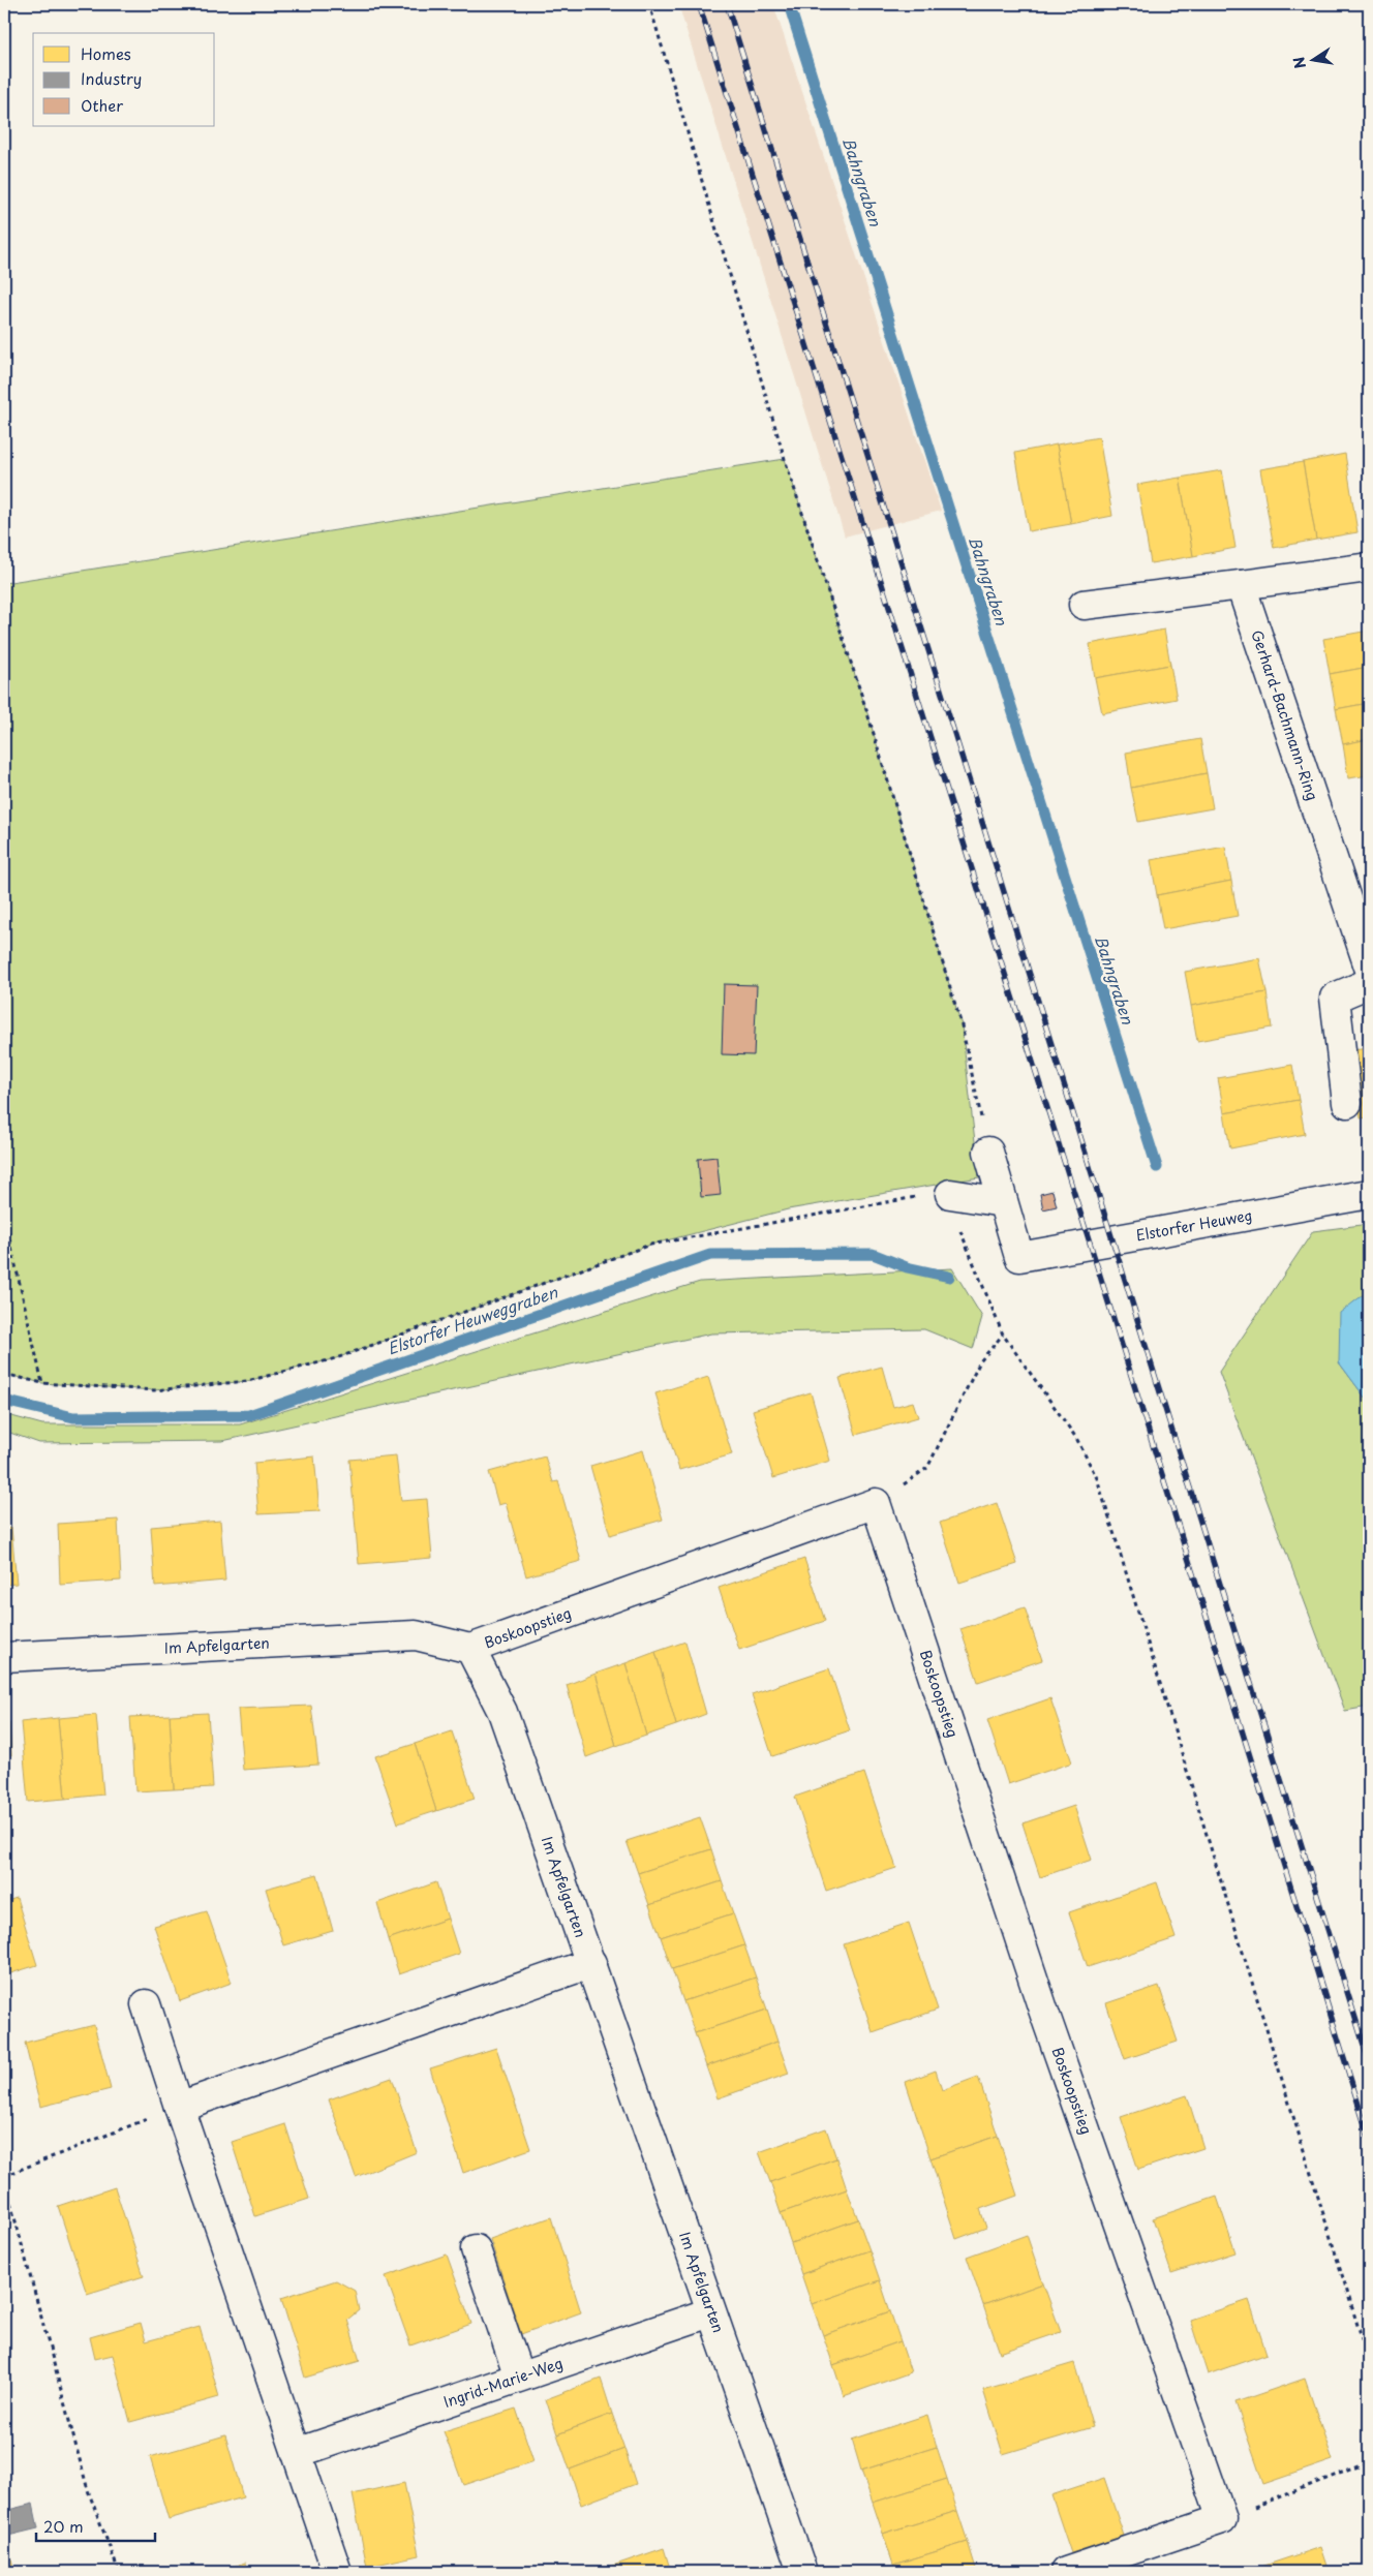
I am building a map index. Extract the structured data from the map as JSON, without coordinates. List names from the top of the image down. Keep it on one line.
{"streets":{"street":["Gerhard-Bachmann-Ring","Elstorfer Heuweg","Boskoopstieg","Im Apfelgarten","Ingrid-Marie-Weg"]},"crossings":[["Boskoopstieg","Im Apfelgarten"],["Im Apfelgarten","Ingrid-Marie-Weg"]],"water":["Bahngraben","Elstorfer Heuweggraben"],"legend":["Homes","Industry","Other"],"scale_bar":"20 m","north":"left"}
